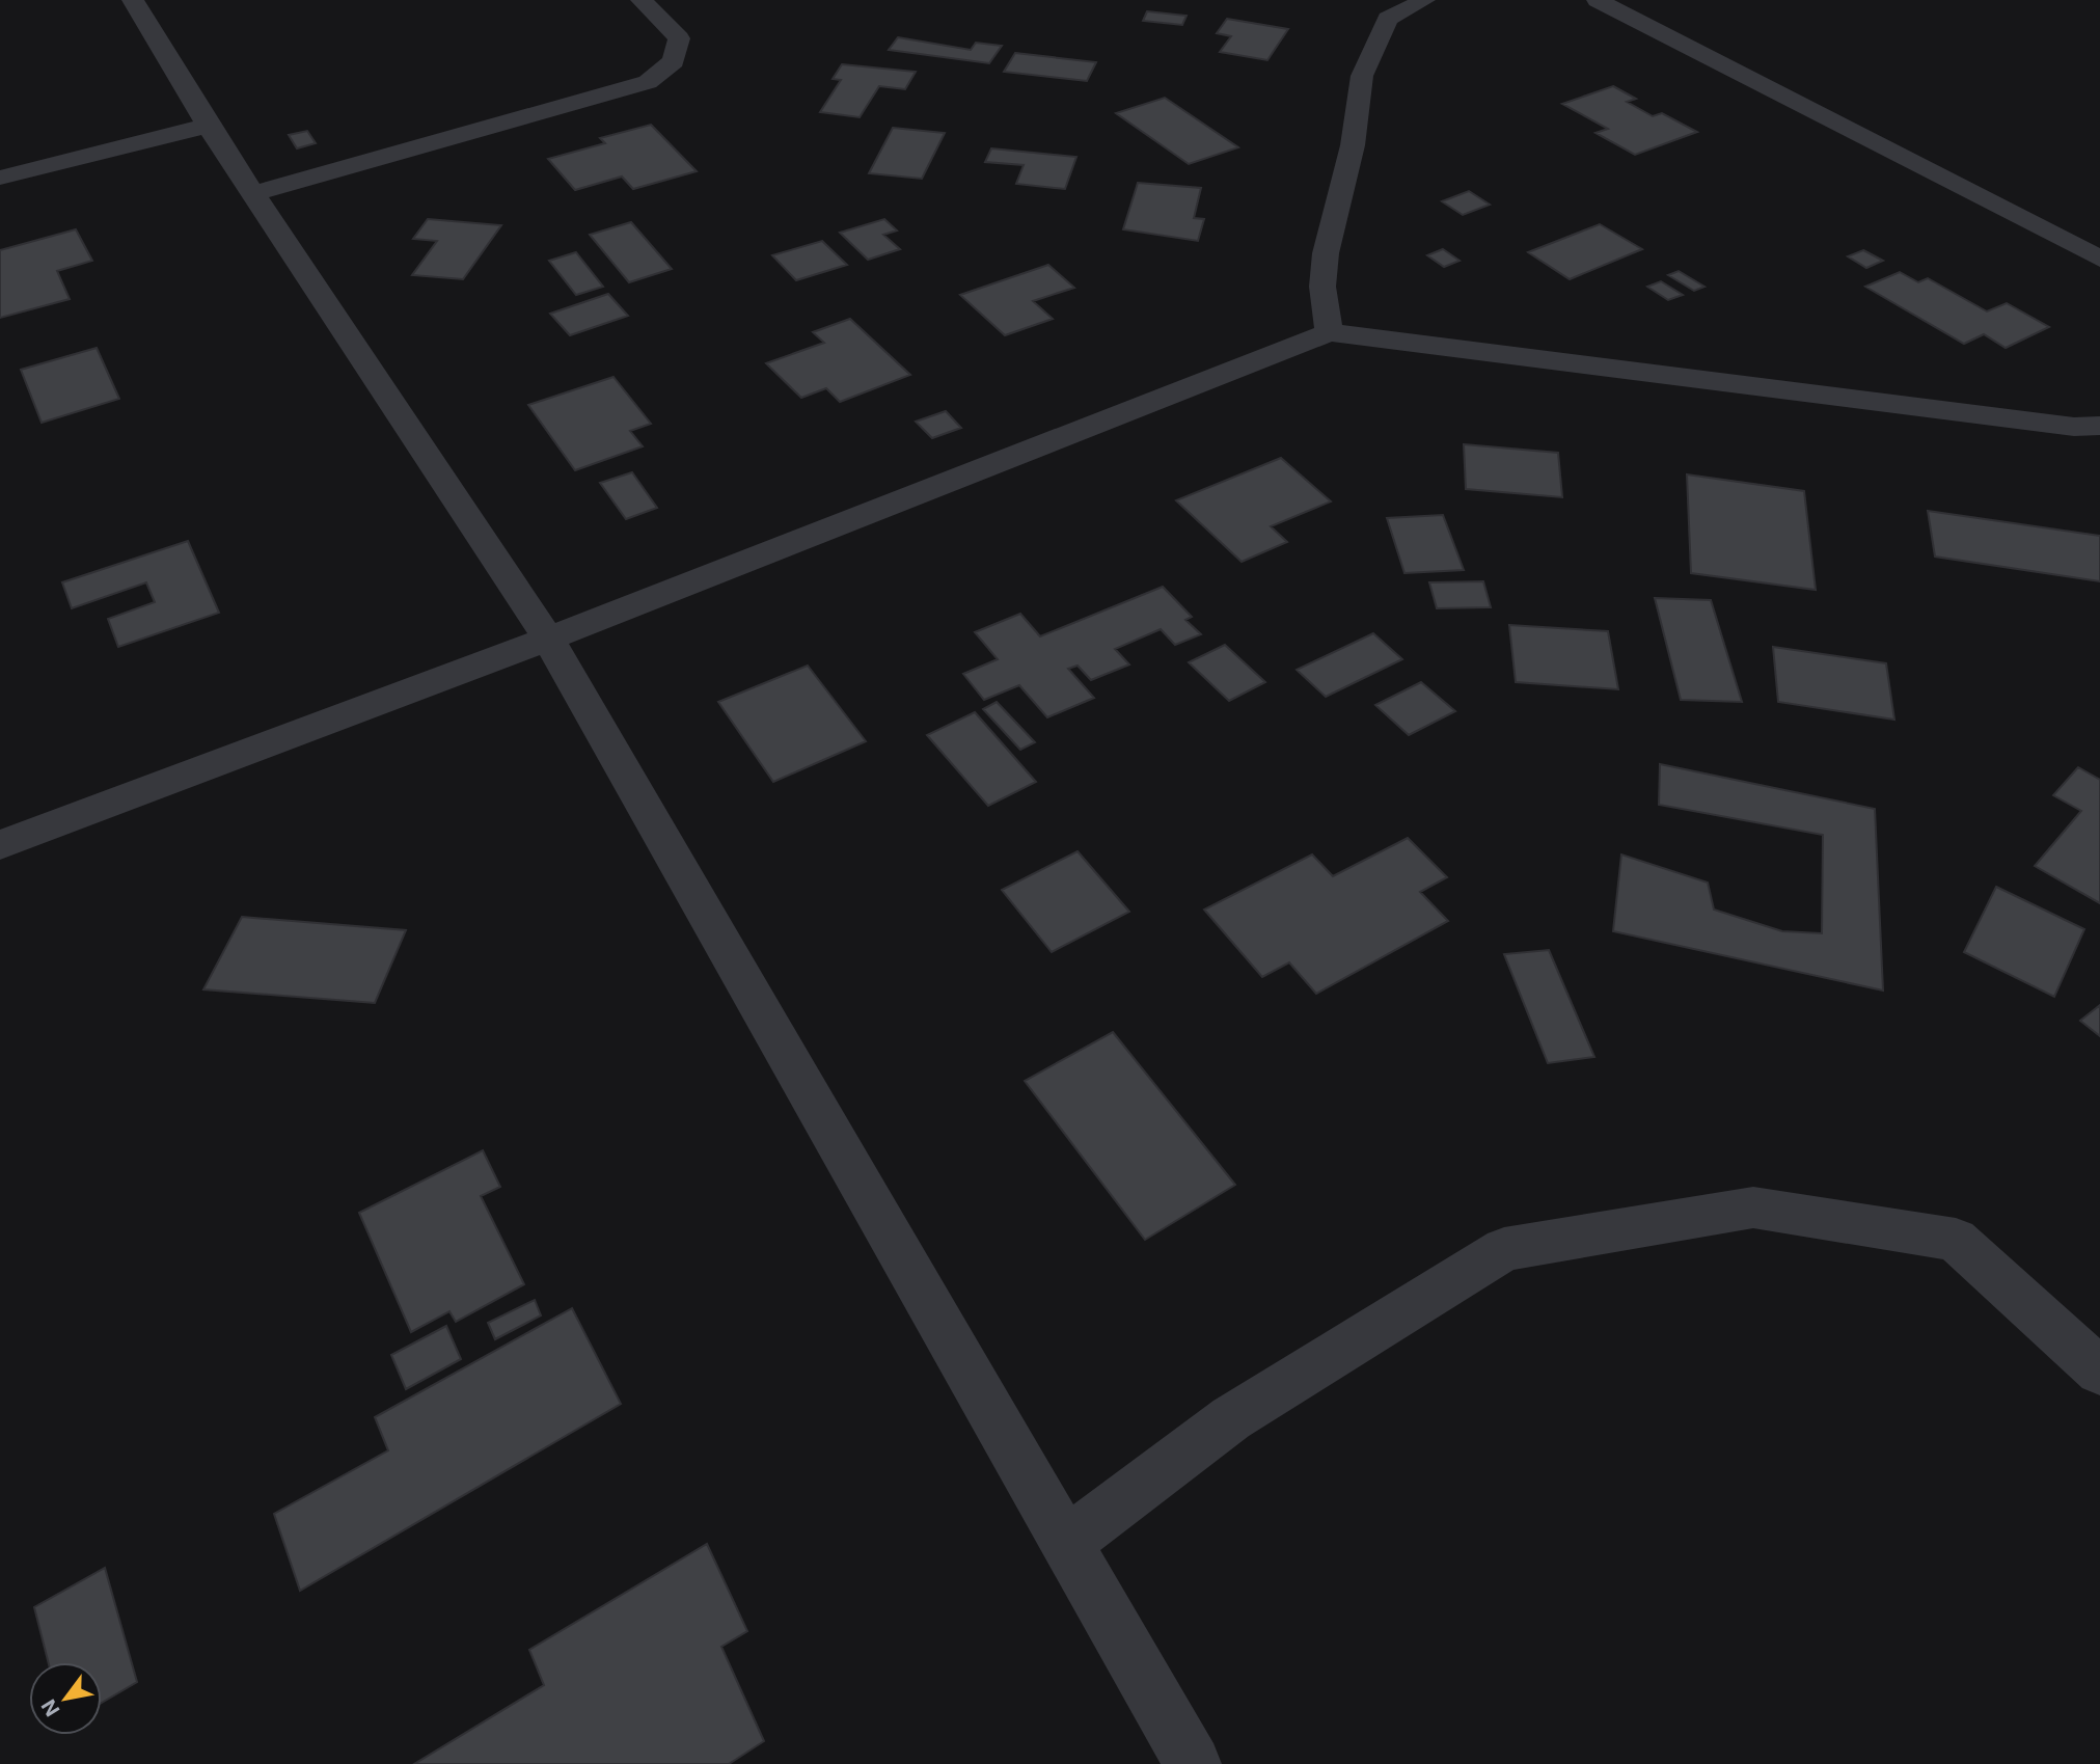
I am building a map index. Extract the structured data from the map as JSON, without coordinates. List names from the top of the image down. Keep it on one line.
{"north":"bottom left"}
